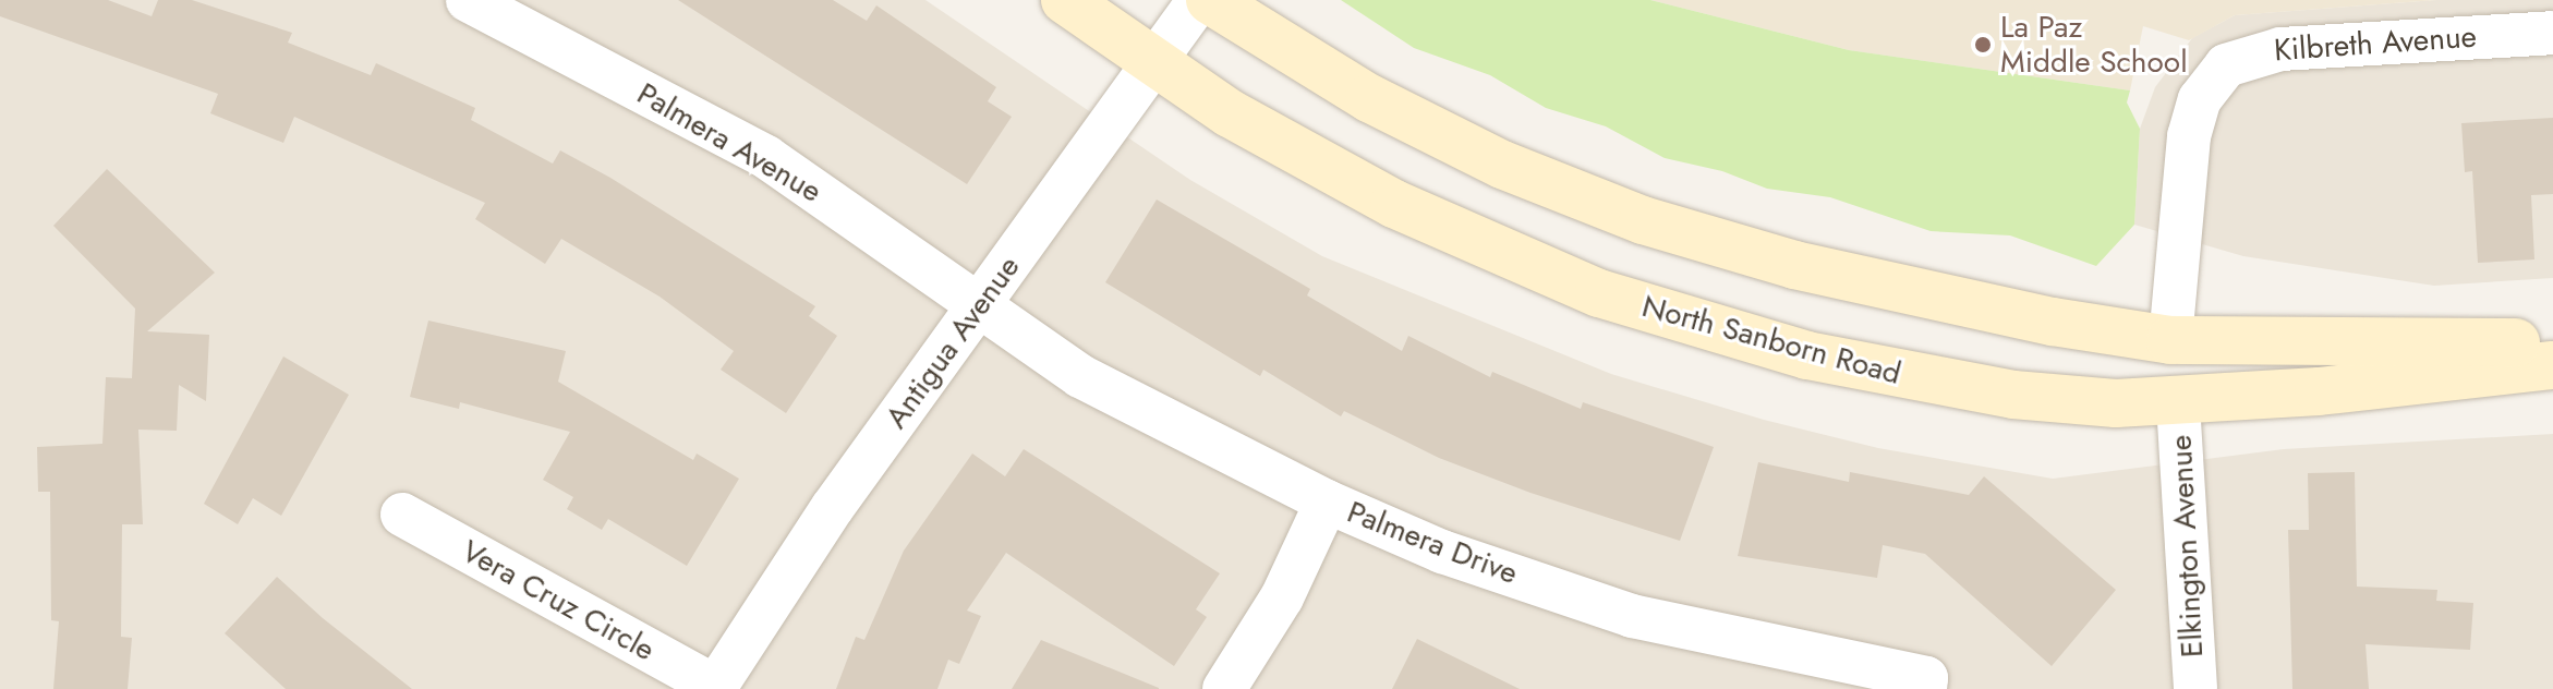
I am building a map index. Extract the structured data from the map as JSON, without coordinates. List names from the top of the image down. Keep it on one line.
{"streets":{"main road":["North Sanborn Road"],"street":["Kilbreth Avenue","Palmera Avenue","Antigua Avenue","Palmera Drive","Elkington Avenue","Vera Cruz Circle"]},"crossings":[["Palmera Avenue","Antigua Avenue"],["Palmera Avenue","Palmera Drive"],["North Sanborn Road","Antigua Avenue"],["North Sanborn Road","Elkington Avenue"],["Antigua Avenue","Palmera Drive"],["Antigua Avenue","Vera Cruz Circle"]],"places":["La Paz Middle School"]}
